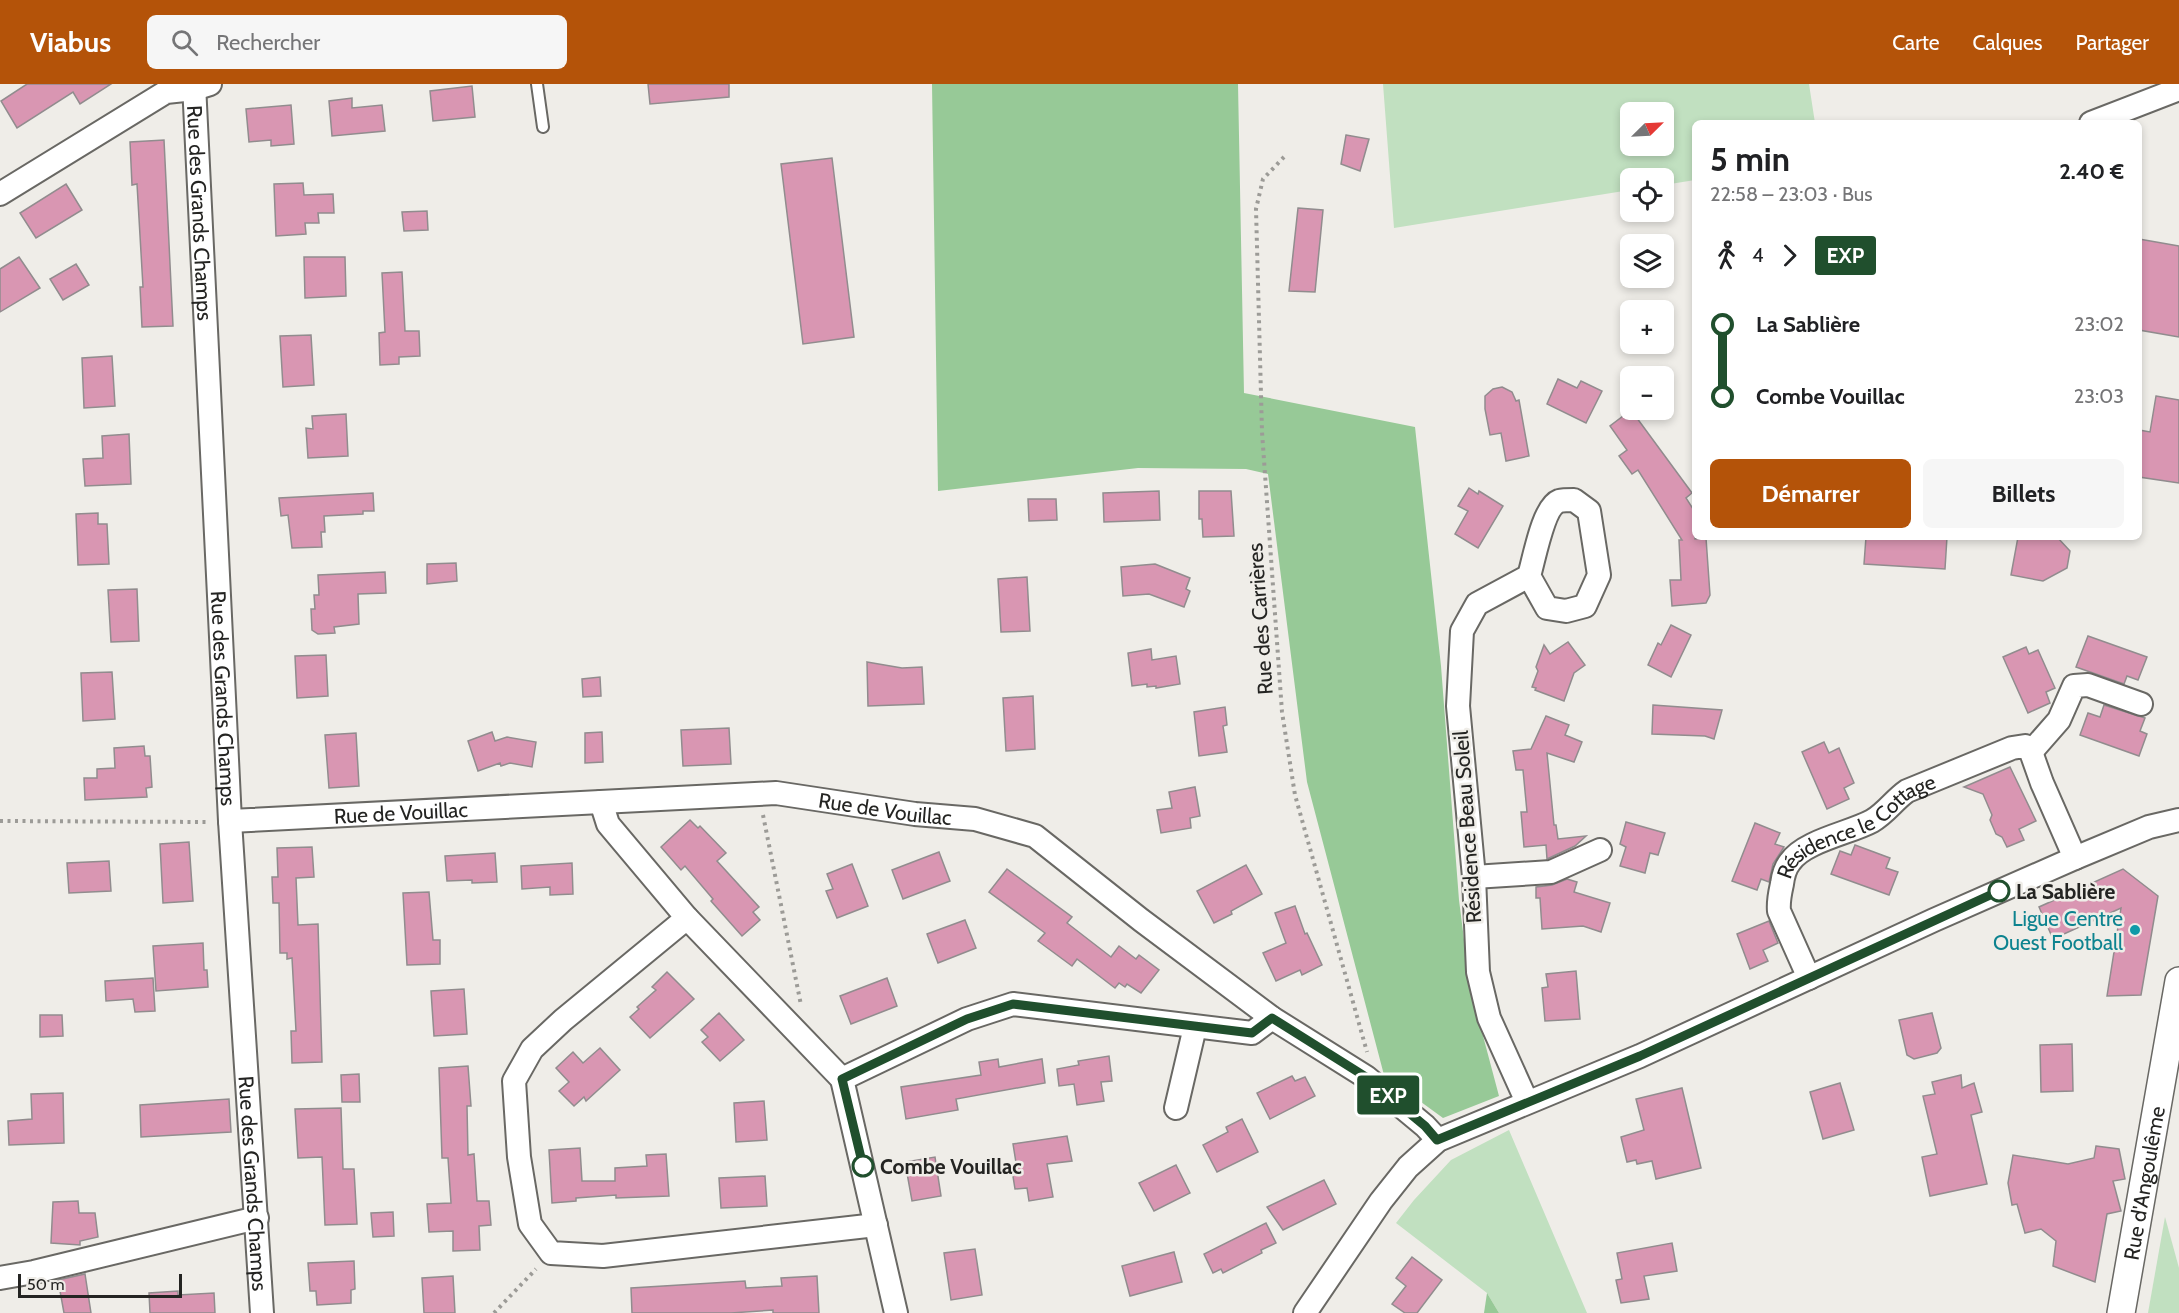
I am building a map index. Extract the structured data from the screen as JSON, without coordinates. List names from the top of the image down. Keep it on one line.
{"streets":{"street":["Rue des Grands Champs","Rue de Vouillac","Résidence Beau Soleil","Résidence le Cottage","Rue d'Angoulême"],"path":["Rue des Carrières"]},"crossings":[["Rue des Grands Champs","Rue de Vouillac"],["Rue des Carrières","Rue de Vouillac"]],"places":["La Sablière","Ligue Centre Ouest Football","Combe Vouillac"],"lines":["bus line EXP"],"scale_bar":"50 m","north":"top right","page":{"header":"Viabus","search":"Rechercher","nav":["Carte","Calques","Partager"],"on_map":"EXP","map_buttons":["+","−"],"heading":["5 min","22:58 – 23:03 · Bus","2.40 €"],"legs":["4","EXP"],"list":[{"name":"La Sablière","value":"23:02"},{"name":"Combe Vouillac","value":"23:03"}],"buttons":["Démarrer","Billets"],"scale":"50 m"}}
